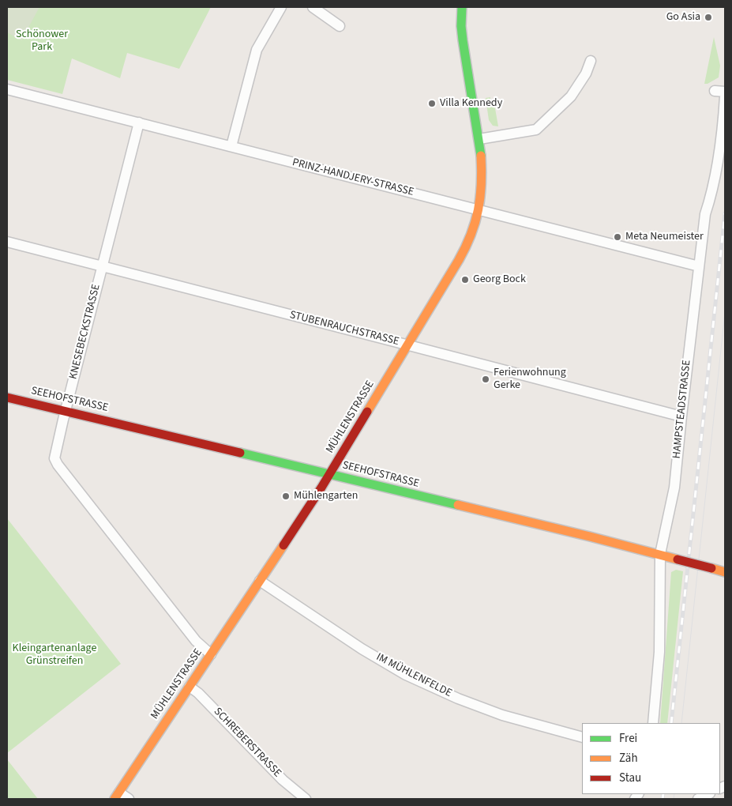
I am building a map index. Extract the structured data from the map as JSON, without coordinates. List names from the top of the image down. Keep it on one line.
{"streets":{"street":["PRINZ-HANDJERY-STRASSE","STUBENRAUCHSTRASSE","KNESEBECKSTRASSE","SEEHOFSTRASSE","HAMPSTEADSTRASSE","MÜHLENSTRASSE","IM MÜHLENFELDE","SCHREBERSTRASSE"]},"crossings":[["PRINZ-HANDJERY-STRASSE","KNESEBECKSTRASSE"],["PRINZ-HANDJERY-STRASSE","HAMPSTEADSTRASSE"],["PRINZ-HANDJERY-STRASSE","MÜHLENSTRASSE"],["STUBENRAUCHSTRASSE","KNESEBECKSTRASSE"],["STUBENRAUCHSTRASSE","HAMPSTEADSTRASSE"],["STUBENRAUCHSTRASSE","MÜHLENSTRASSE"],["KNESEBECKSTRASSE","SEEHOFSTRASSE"],["KNESEBECKSTRASSE","MÜHLENSTRASSE"],["SEEHOFSTRASSE","HAMPSTEADSTRASSE"],["SEEHOFSTRASSE","MÜHLENSTRASSE"],["MÜHLENSTRASSE","IM MÜHLENFELDE"],["MÜHLENSTRASSE","SCHREBERSTRASSE"]],"parks":["Schönower Park","Kleingartenanlage Grünstreifen"],"places":["Go Asia","Villa Kennedy","Meta Neumeister","Georg Bock","Ferienwohnung Gerke","Mühlengarten"],"legend":["Frei","Zäh","Stau"]}
